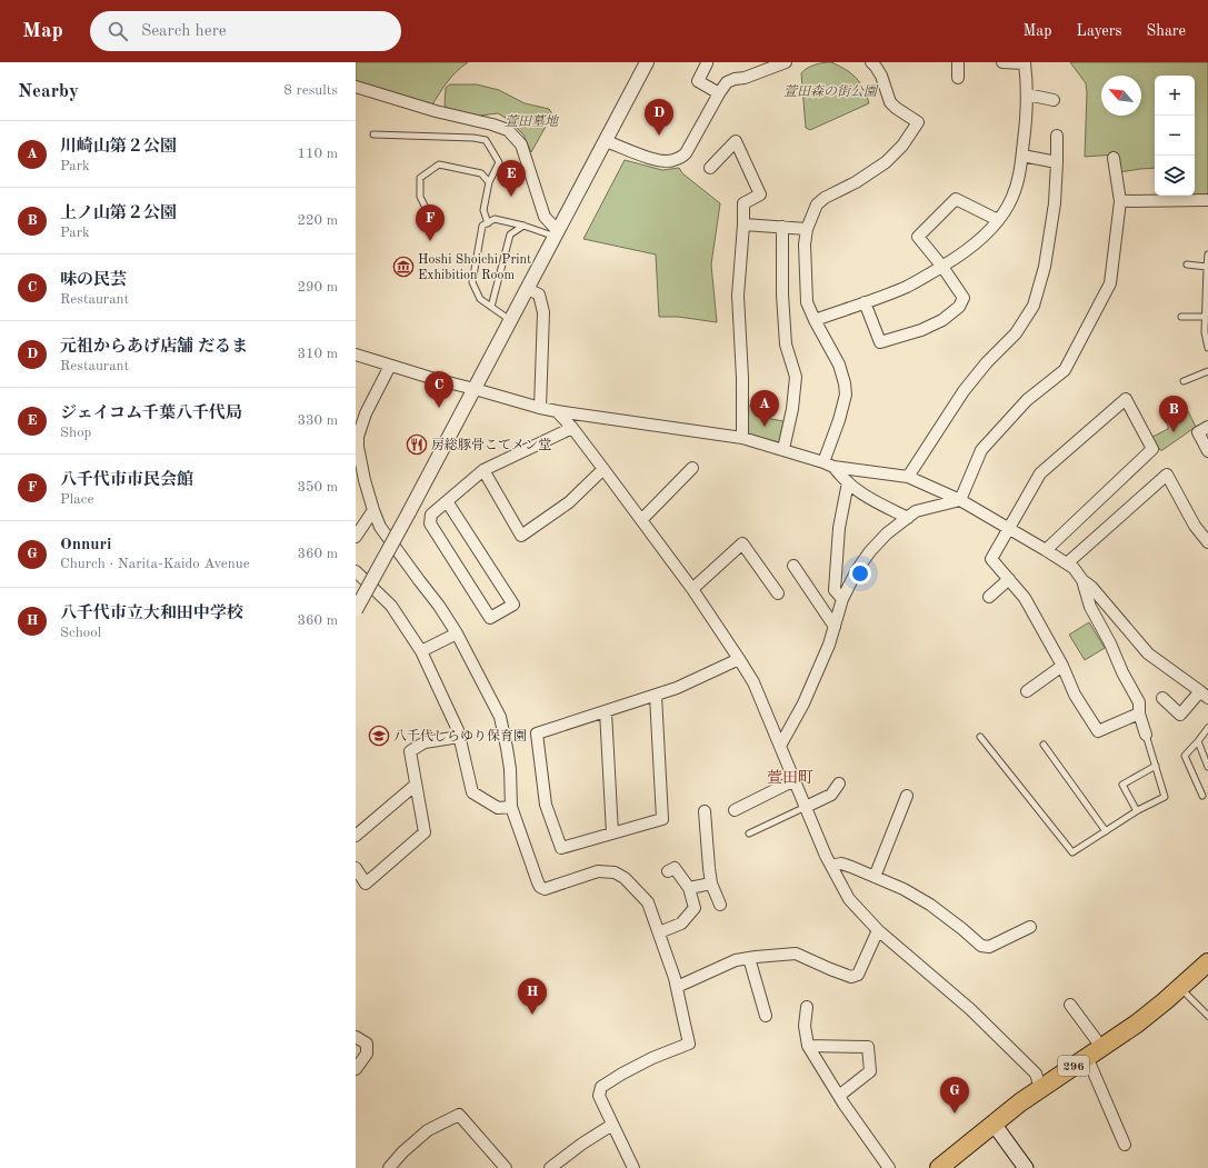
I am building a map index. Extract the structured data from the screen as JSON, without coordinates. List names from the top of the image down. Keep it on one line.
{"streets":{"highway":["296"]},"districts":["萱田町"],"parks":["萱田森の街公園","萱田墓地"],"places":{"museum":["Hoshi Shoichi Print Exhibition Room"],"restaurant":["房総豚骨こてメン堂"],"school or university":["八千代しらゆり保育園"]},"north":"top left","page":{"header":"Map","search":"Search here","nav":["Map","Layers","Share"],"heading":["Nearby","8 results"],"map_buttons":["+","−"],"pins":["D","E","F","C","A","B","H","G"],"list":[{"mark":"A","name":"川崎山第２公園","note":"Park","value":"110 m"},{"mark":"B","name":"上ノ山第２公園","note":"Park","value":"220 m"},{"mark":"C","name":"味の民芸","note":"Restaurant","value":"290 m"},{"mark":"D","name":"元祖からあげ店舗 だるま","note":"Restaurant","value":"310 m"},{"mark":"E","name":"ジェイコム千葉八千代局","note":"Shop","value":"330 m"},{"mark":"F","name":"八千代市市民会館","note":"Place","value":"350 m"},{"mark":"G","name":"Onnuri","note":"Church · Narita-Kaido Avenue","value":"360 m"},{"mark":"H","name":"八千代市立大和田中学校","note":"School","value":"360 m"}]}}
